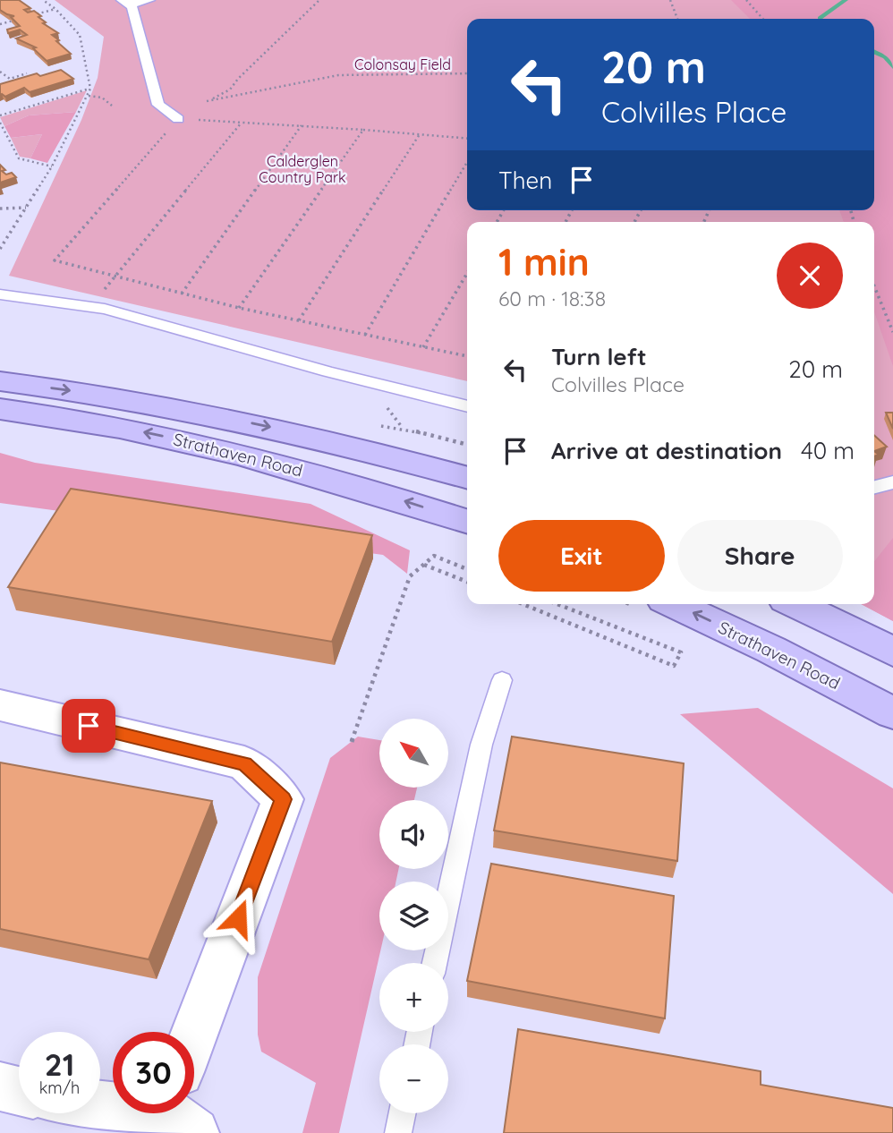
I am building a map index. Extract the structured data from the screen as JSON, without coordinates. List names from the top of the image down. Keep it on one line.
{"streets":{"main road":["Strathaven Road"]},"parks":["Colonsay Field","Calderglen Country Park"],"north":"top left","page":{"turn":["20 m","Colvilles Place"],"then":"Then","heading":["1 min","60 m · 18:38"],"list":[{"name":"Turn left","note":"Colvilles Place","value":"20 m"},{"name":"Arrive at destination","value":"40 m"}],"buttons":["Exit","Share"],"map_buttons":["+","−"],"speed":"21 km/h","limit":"30"}}
